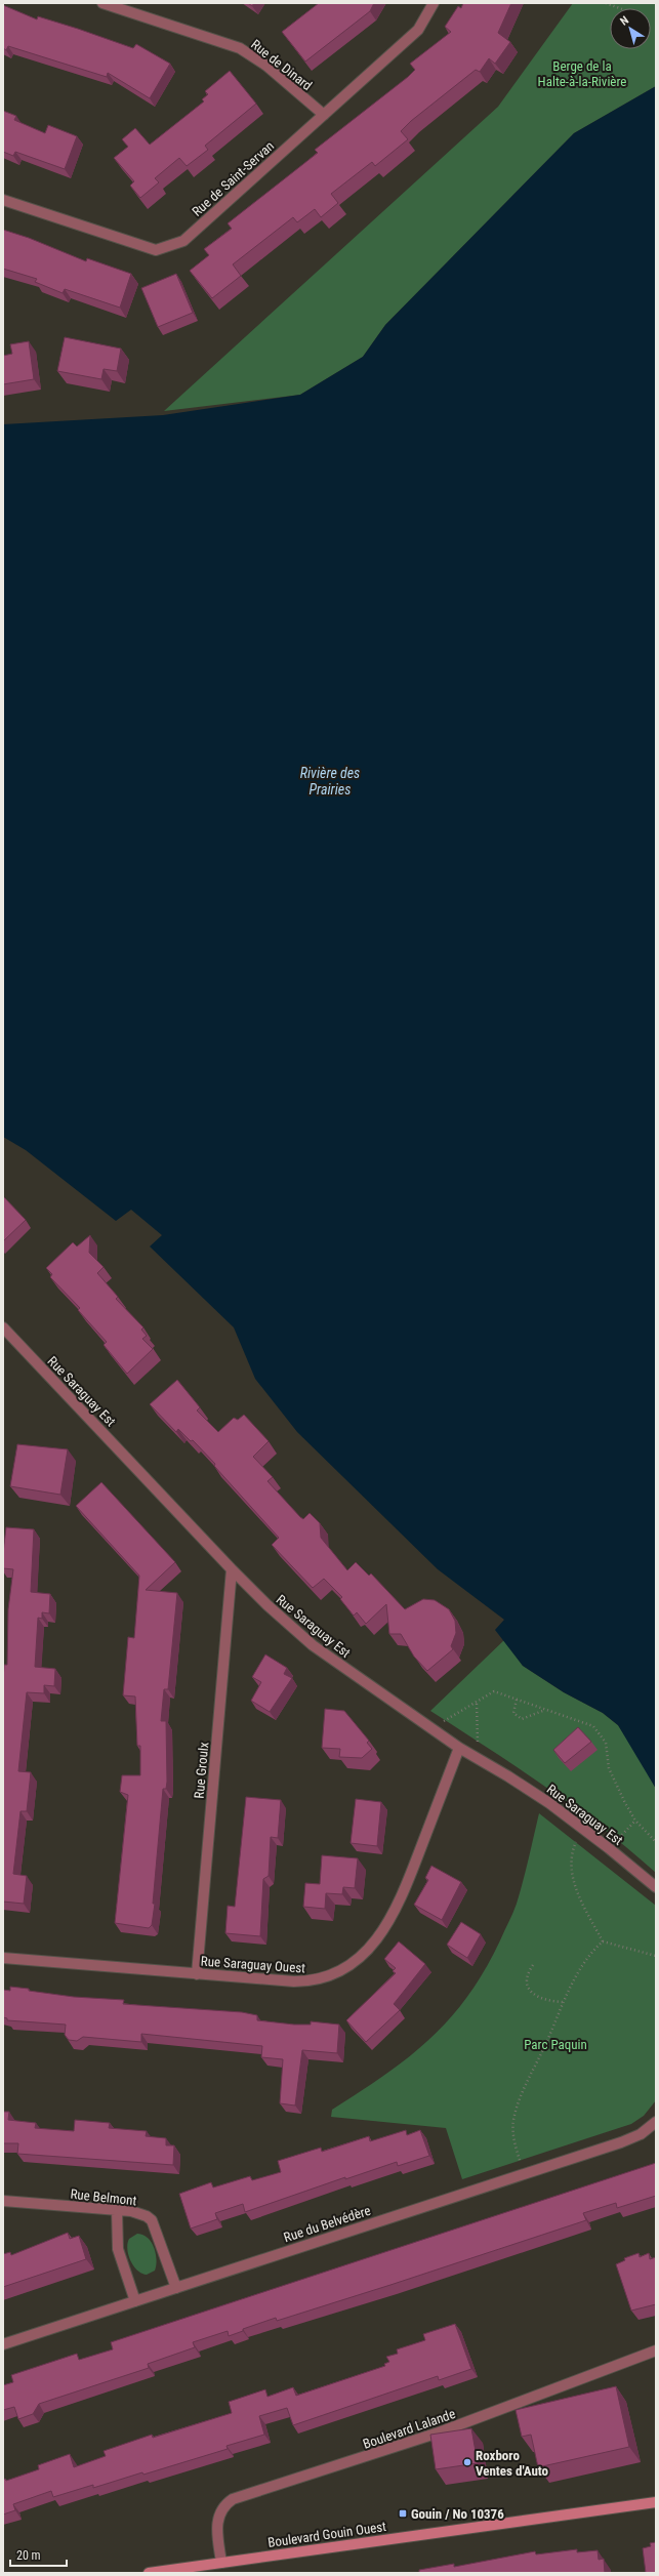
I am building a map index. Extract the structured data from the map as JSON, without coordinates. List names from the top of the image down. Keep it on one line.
{"streets":{"main road":["Boulevard Gouin Ouest"],"street":["Rue de Dinard","Rue de Saint-Servan","Rue Saraguay Est","Rue Groulx","Rue Saraguay Ouest","Rue Belmont","Rue du Belvédère","Boulevard Lalande"]},"crossings":[["Rue de Dinard","Rue de Saint-Servan"],["Rue Saraguay Est","Rue Groulx"],["Rue Saraguay Est","Rue Saraguay Ouest"],["Rue Groulx","Rue Saraguay Ouest"],["Rue Belmont","Rue du Belvédère"],["Boulevard Lalande","Boulevard Gouin Ouest"]],"water":["Rivière des Prairies"],"parks":["Berge de la Halte-à-la-Rivière","Parc Paquin"],"places":{"other":["Roxboro Ventes d'Auto"],"transit":["Gouin / No 10376"]},"scale_bar":"20 m","north":"top left"}
